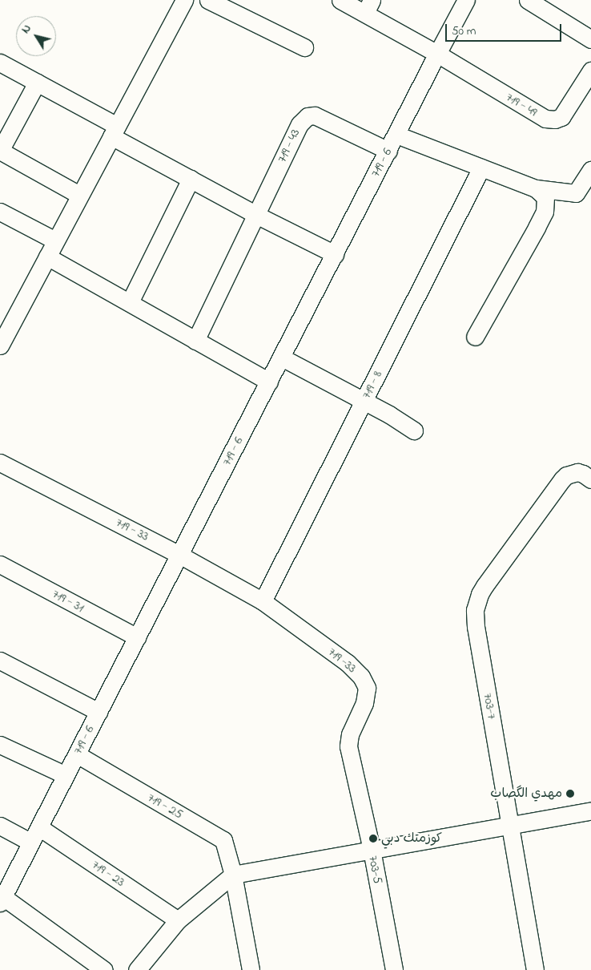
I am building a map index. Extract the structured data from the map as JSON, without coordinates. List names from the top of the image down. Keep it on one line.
{"streets":{"street":["719 - 49","719 - 43","719 - 6","719 - 8","719 - 33","719 - 31","719 -33","703-7","719 - 25","703-5","719 - 23"]},"crossings":[["719 - 49","719 - 6"],["719 - 43","719 - 6"],["719 - 6","719 - 33"],["719 - 6","719 - 31"],["719 - 6","719 - 25"],["719 - 6","719 - 23"],["719 - 8","719 - 33"],["719 - 8","719 -33"],["719 - 33","719 -33"],["719 -33","703-5"]],"places":["مهدي الگصاب","كوزمتك دبي"],"scale_bar":"50 m","north":"top left"}
